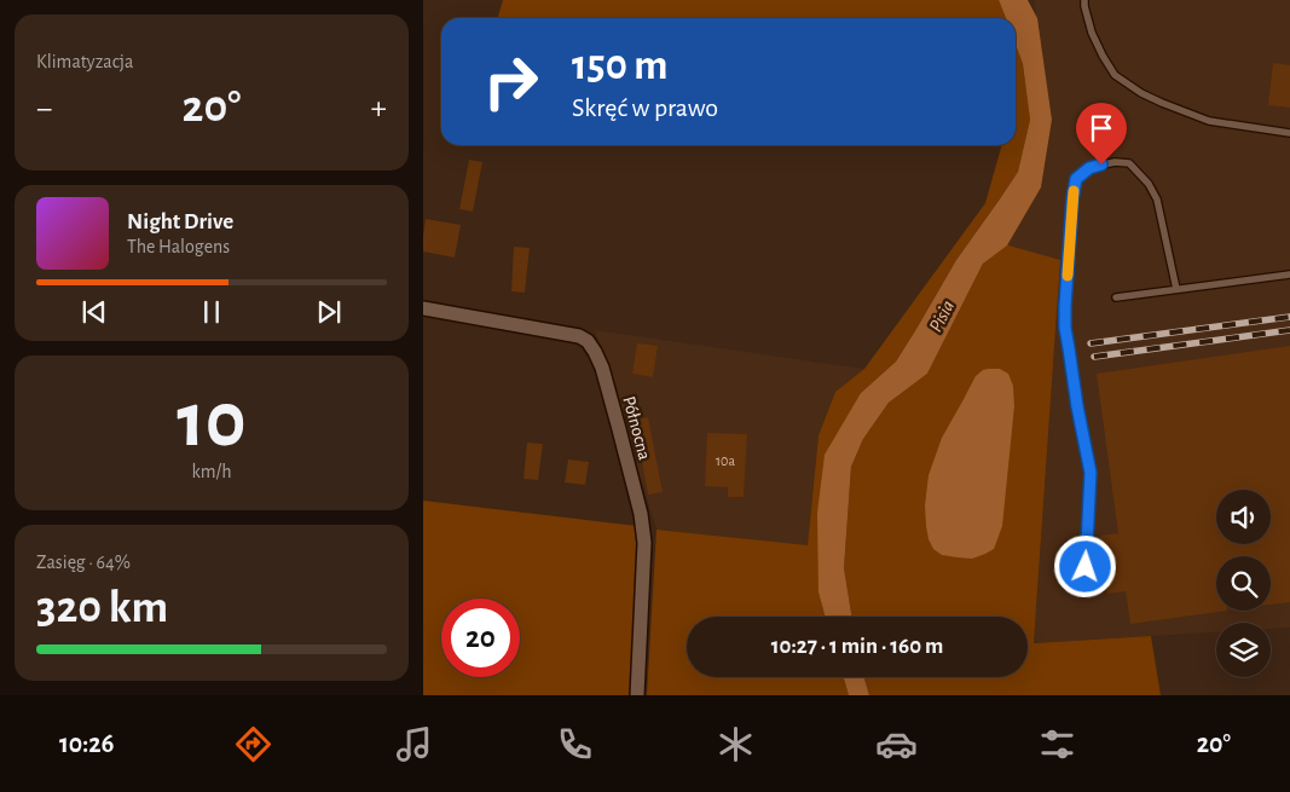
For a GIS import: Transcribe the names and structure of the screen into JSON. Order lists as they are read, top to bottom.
{
  "streets": {
    "street": ["Północna"]
  },
  "water": ["Pisia"],
  "house_numbers": ["10a"],
  "page": {
    "tile": [
      "Klimatyzacja",
      ["10", "km/h"],
      ["Zasięg · 64%", "320 km"]
    ],
    "turn": ["150 m", "Skręć w prawo"],
    "heat": ["−", "20°", "+"],
    "song": ["Night Drive", "The Halogens"],
    "limit": "20",
    "trip": "10:27 · 1 min · 160 m",
    "tabs": ["10:26", "20°"]
  }
}
